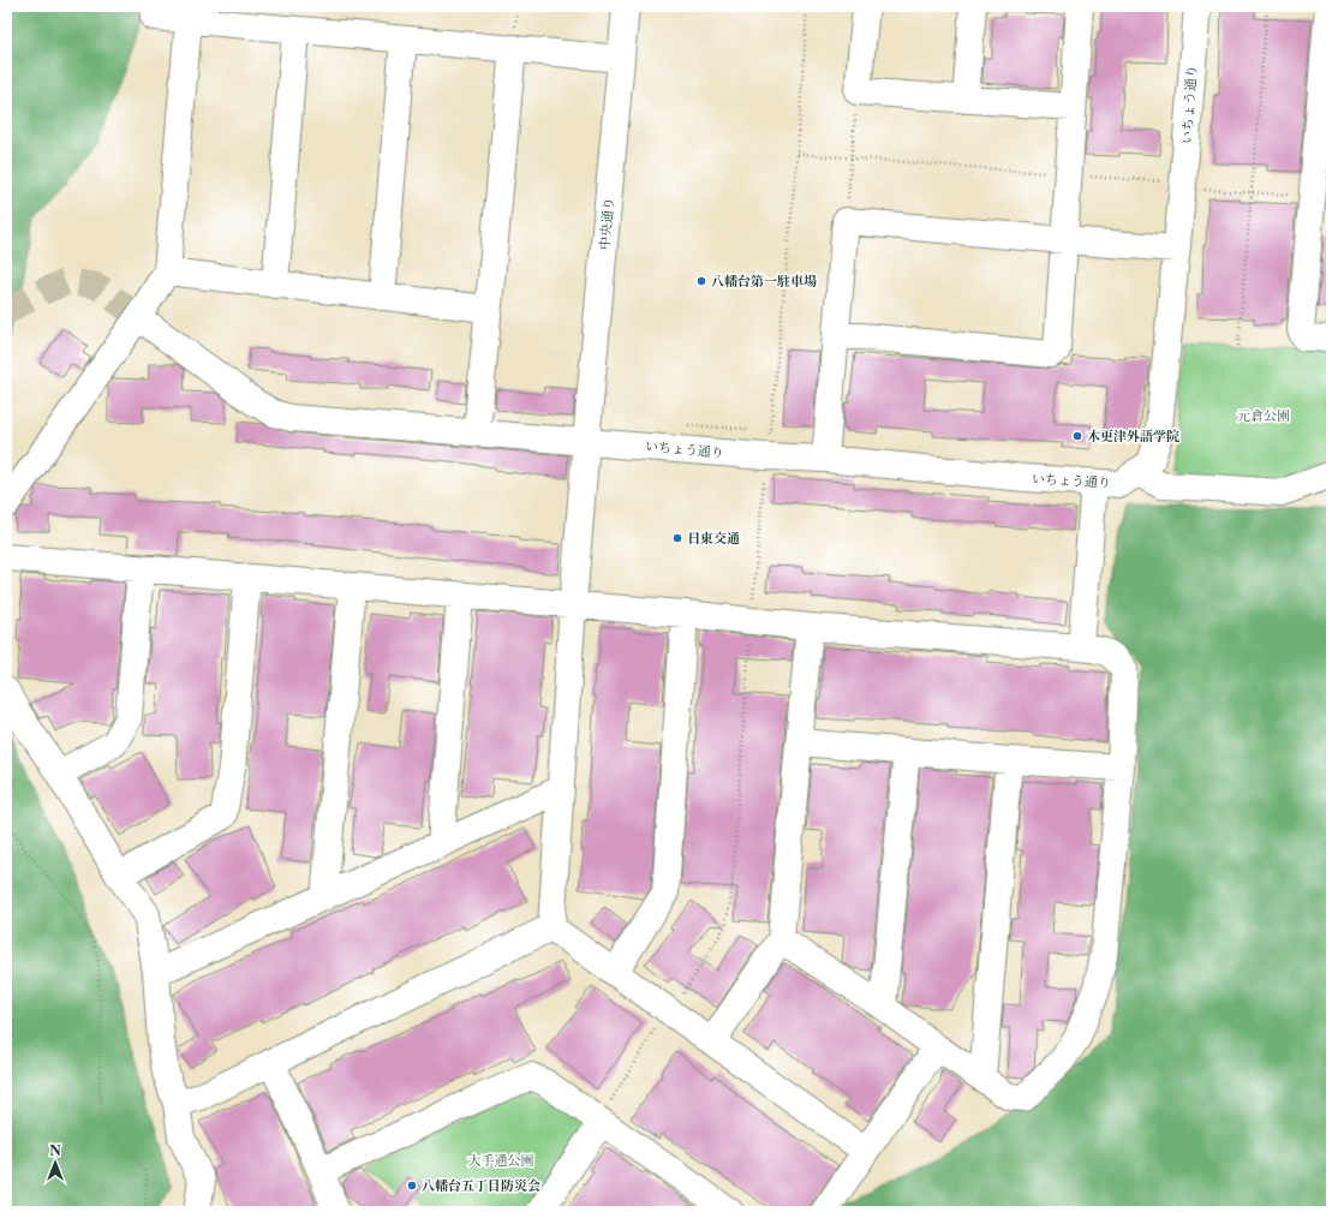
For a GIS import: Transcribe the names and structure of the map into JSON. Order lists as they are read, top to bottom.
{
  "streets": {
    "street": ["いちょう通り", "中央通り"]
  },
  "crossings": [
    ["いちょう通り", "中央通り"]
  ],
  "parks": ["元倉公園", "大手通公園"],
  "places": [
    "八幡台第一駐車場",
    "木更津外語学院",
    "日東交通",
    "八幡台五丁目防災会"
  ],
  "north": "top"
}
